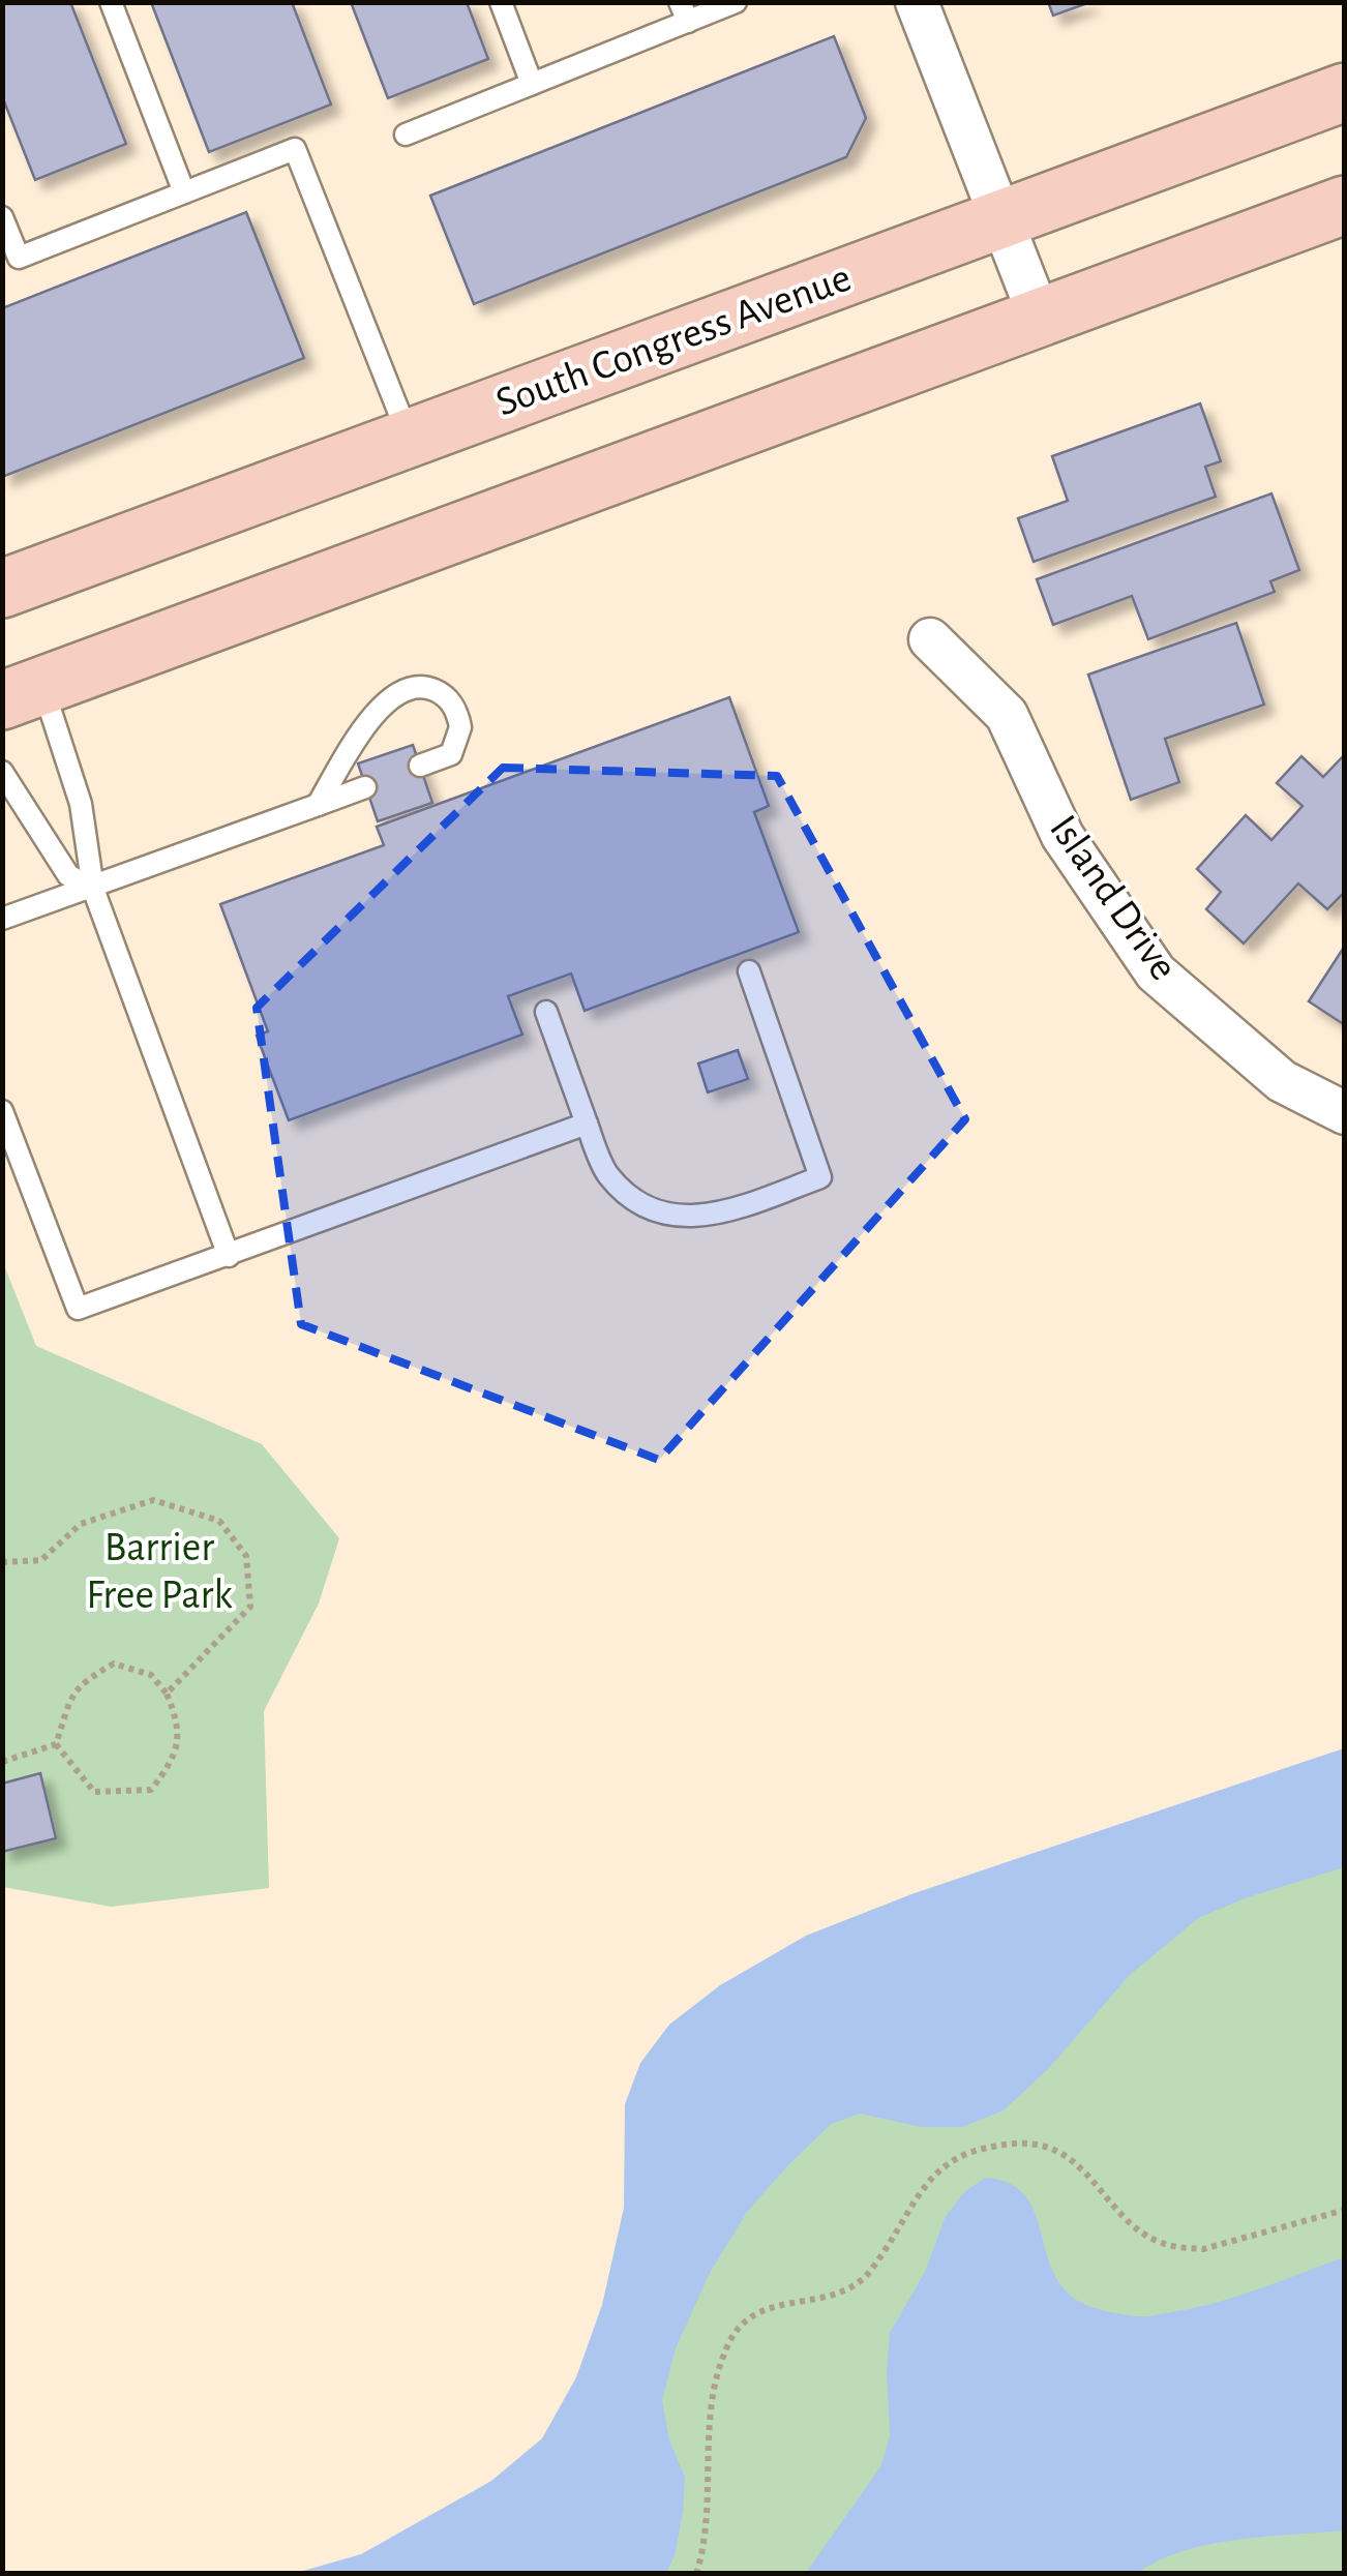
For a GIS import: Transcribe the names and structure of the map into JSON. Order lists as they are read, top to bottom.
{
  "streets": {
    "main road": ["South Congress Avenue"],
    "street": ["Island Drive"]
  },
  "parks": ["Barrier Free Park"]
}
